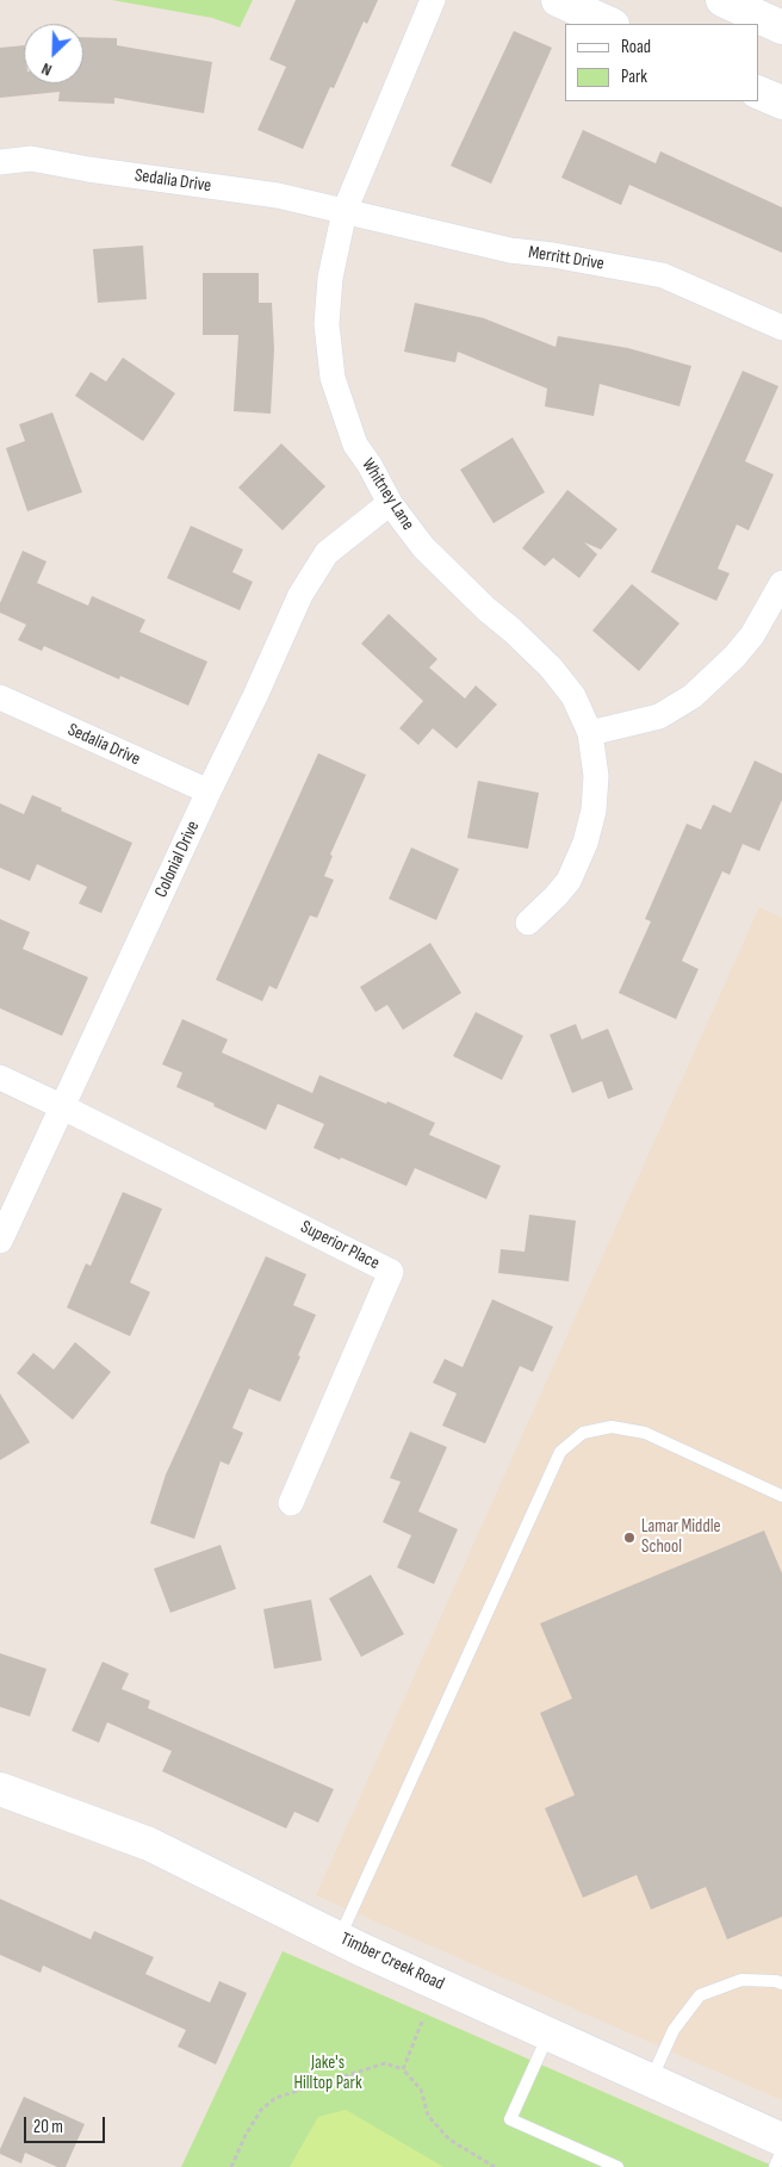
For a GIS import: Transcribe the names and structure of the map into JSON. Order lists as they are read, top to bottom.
{
  "streets": {
    "street": [
      "Sedalia Drive",
      "Merritt Drive",
      "Whitney Lane",
      "Colonial Drive",
      "Superior Place",
      "Timber Creek Road"
    ]
  },
  "crossings": [
    ["Sedalia Drive", "Merritt Drive"],
    ["Sedalia Drive", "Whitney Lane"],
    ["Sedalia Drive", "Colonial Drive"],
    ["Merritt Drive", "Whitney Lane"],
    ["Whitney Lane", "Colonial Drive"],
    ["Colonial Drive", "Superior Place"]
  ],
  "parks": ["Jake's Hilltop Park"],
  "places": ["Lamar Middle School"],
  "legend": ["Road", "Park"],
  "scale_bar": "20 m",
  "north": "bottom left"
}
